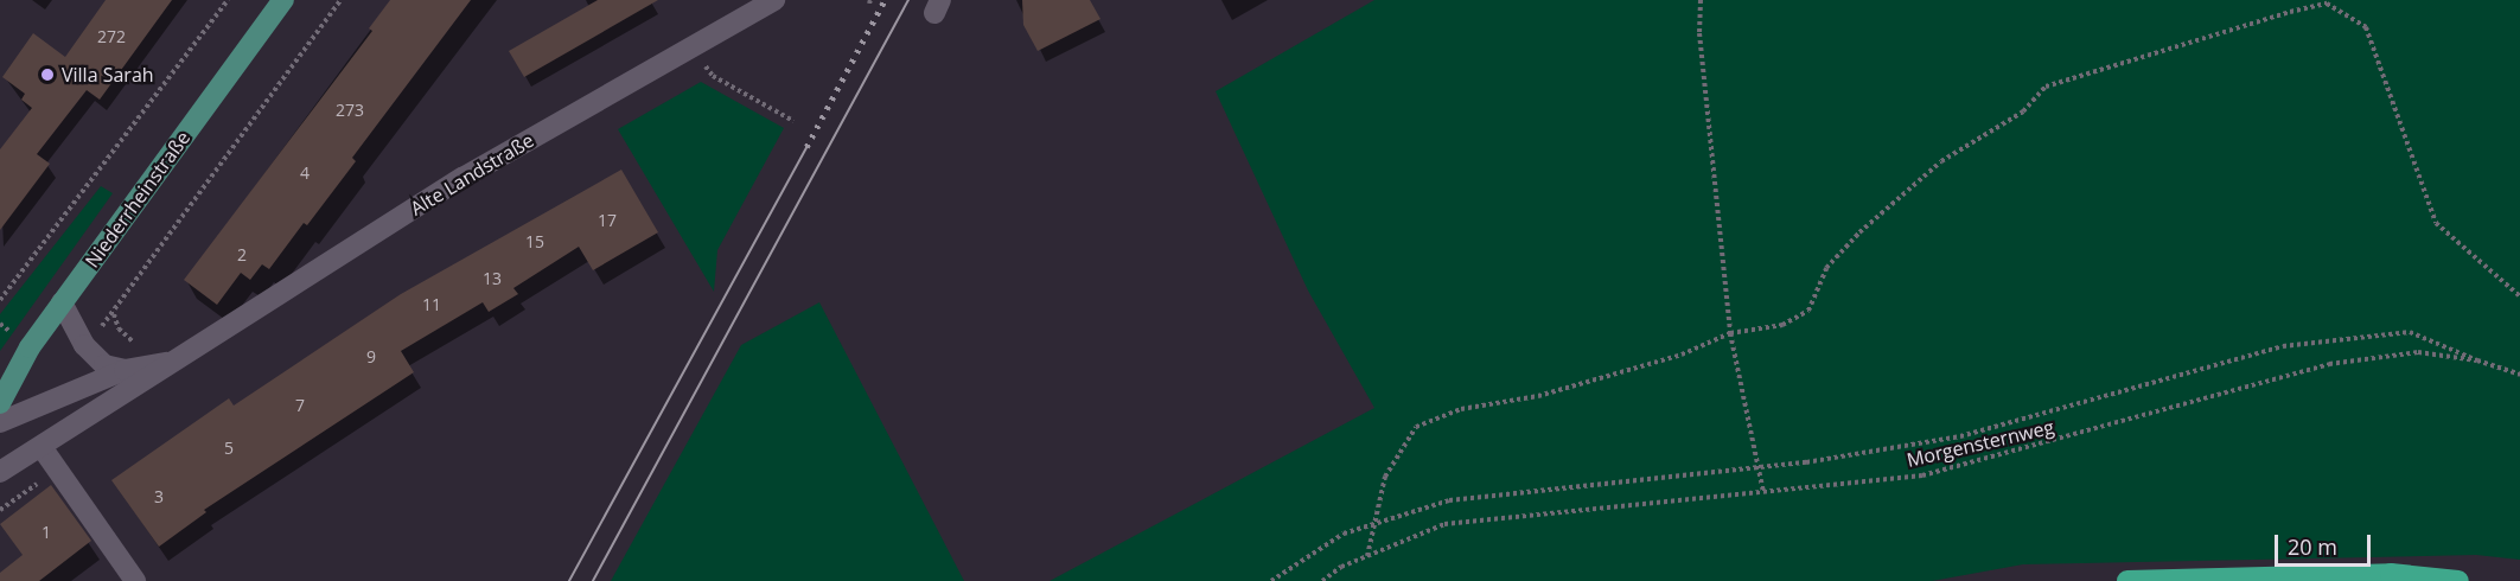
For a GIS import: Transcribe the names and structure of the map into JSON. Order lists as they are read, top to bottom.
{
  "streets": {
    "main road": ["Niederrheinstraße"],
    "street": ["Alte Landstraße"],
    "path": ["Morgensternweg"]
  },
  "places": ["Villa Sarah"],
  "house_numbers": [
    "272",
    "273",
    "4",
    "17",
    "15",
    "2",
    "13",
    "11",
    "9",
    "7",
    "5",
    "3",
    "1"
  ],
  "scale_bar": "20 m"
}
